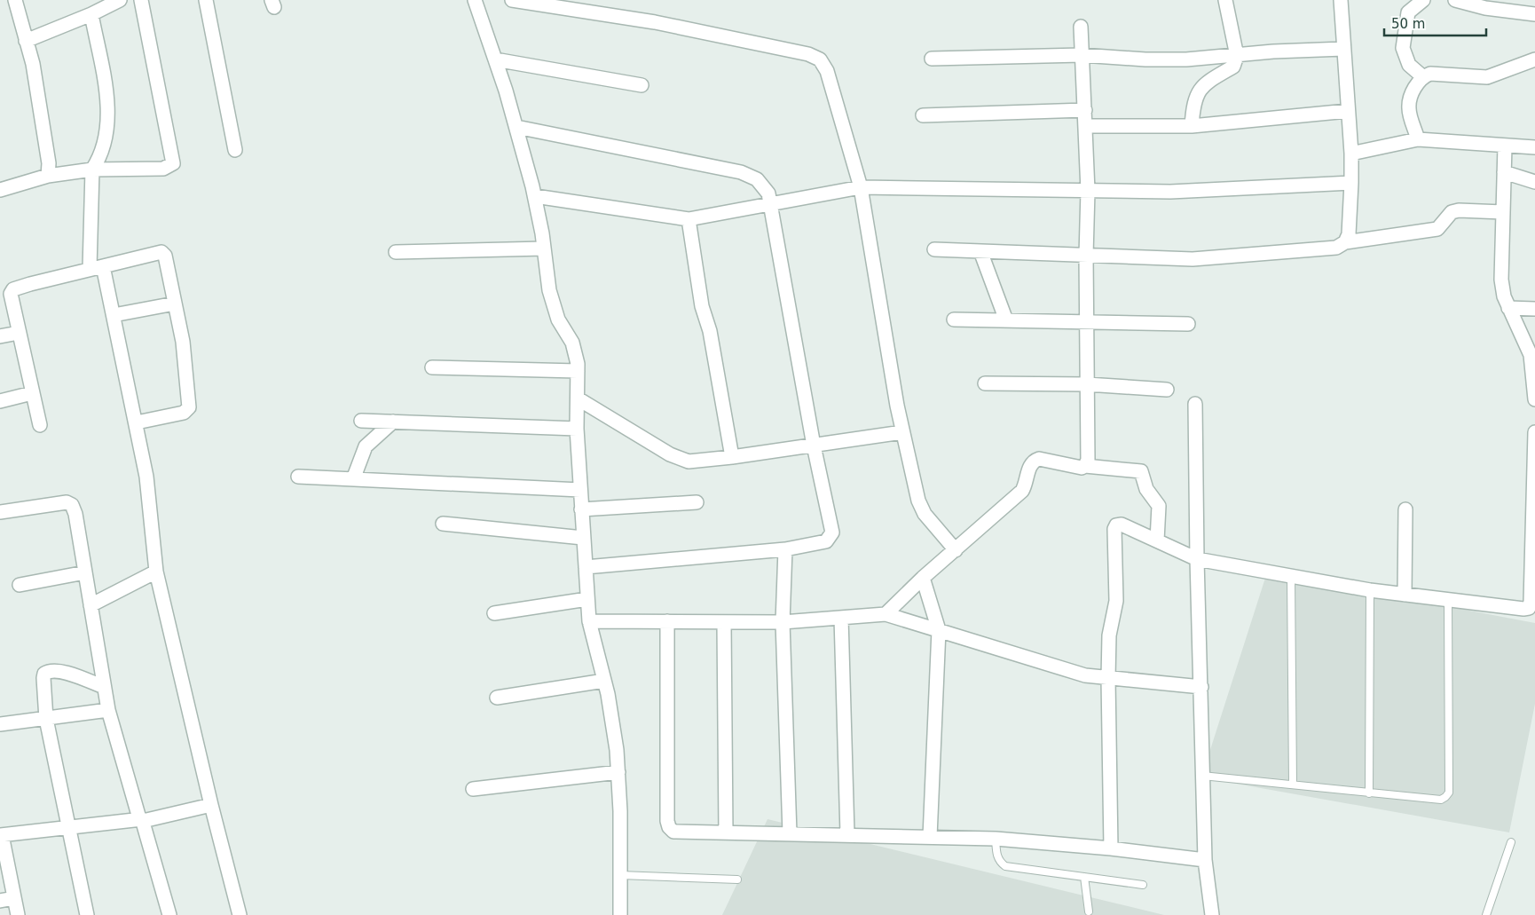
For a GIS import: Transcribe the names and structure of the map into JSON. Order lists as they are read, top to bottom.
{
  "scale_bar": "50 m"
}
